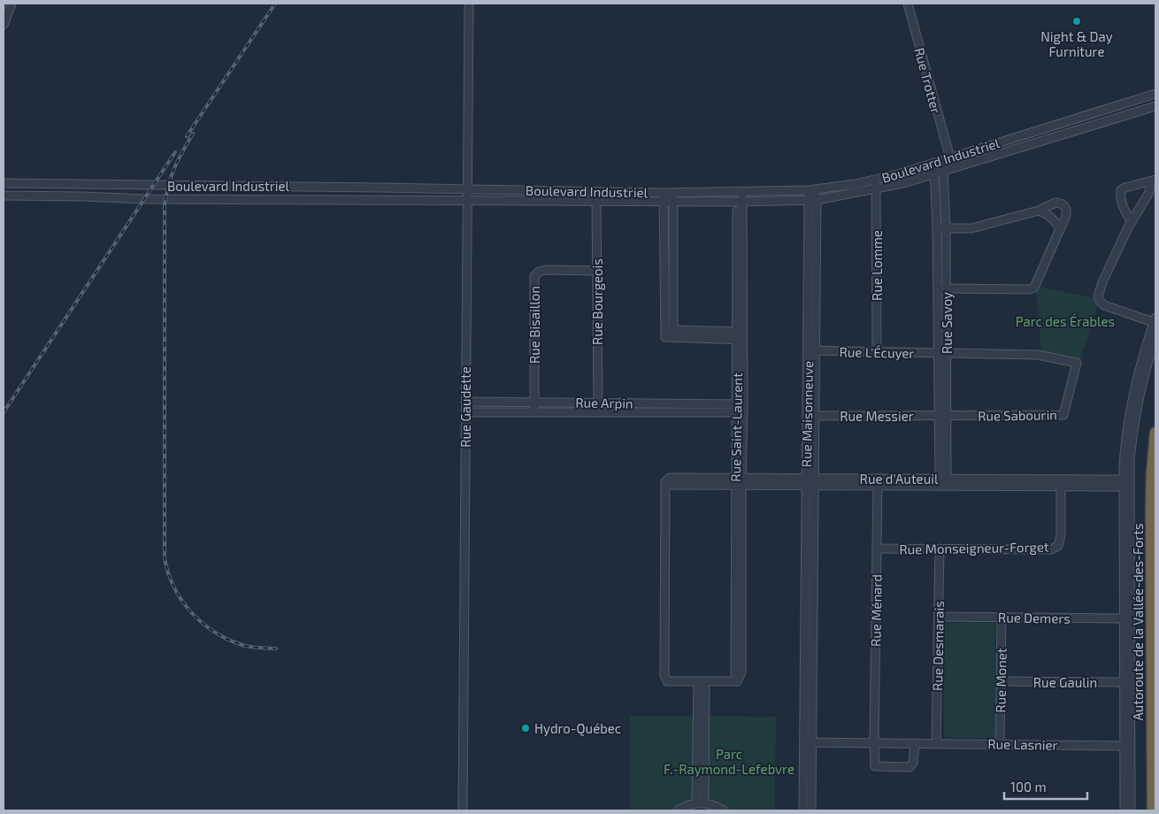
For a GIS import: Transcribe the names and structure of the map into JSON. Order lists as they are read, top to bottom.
{
  "streets": {
    "highway": ["Autoroute de la Vallée-des-Forts"],
    "street": [
      "Rue Trotter",
      "Boulevard Industriel",
      "Rue Lomme",
      "Rue Bourgeois",
      "Rue Savoy",
      "Rue Bisaillon",
      "Rue L'Écuyer",
      "Rue Arpin",
      "Rue Gaudette",
      "Rue Maisonneuve",
      "Rue Sabourin",
      "Rue Messier",
      "Rue Saint-Laurent",
      "Rue d'Auteuil",
      "Rue Monseigneur-Forget",
      "Rue Ménard",
      "Rue Demers",
      "Rue Desmarais",
      "Rue Monet",
      "Rue Gaulin",
      "Rue Lasnier"
    ]
  },
  "crossings": [
    ["Rue Trotter", "Boulevard Industriel"],
    ["Rue Trotter", "Rue Savoy"],
    ["Boulevard Industriel", "Rue Lomme"],
    ["Boulevard Industriel", "Rue Bourgeois"],
    ["Boulevard Industriel", "Rue Savoy"],
    ["Boulevard Industriel", "Rue Gaudette"],
    ["Boulevard Industriel", "Rue Maisonneuve"],
    ["Boulevard Industriel", "Rue Saint-Laurent"],
    ["Rue Lomme", "Rue L'Écuyer"],
    ["Rue Bourgeois", "Rue Bisaillon"],
    ["Rue Bourgeois", "Rue Arpin"],
    ["Rue Savoy", "Rue L'Écuyer"],
    ["Rue Savoy", "Rue Sabourin"],
    ["Rue Savoy", "Rue Messier"],
    ["Rue Savoy", "Rue d'Auteuil"],
    ["Rue Bisaillon", "Rue Arpin"],
    ["Rue L'Écuyer", "Rue Maisonneuve"],
    ["Rue L'Écuyer", "Rue Sabourin"],
    ["Rue Arpin", "Rue Gaudette"],
    ["Rue Arpin", "Rue Saint-Laurent"],
    ["Rue Maisonneuve", "Rue Messier"],
    ["Rue Maisonneuve", "Rue d'Auteuil"],
    ["Rue Maisonneuve", "Rue Lasnier"],
    ["Rue Sabourin", "Rue Messier"],
    ["Rue Saint-Laurent", "Rue d'Auteuil"],
    ["Rue d'Auteuil", "Rue Monseigneur-Forget"],
    ["Rue d'Auteuil", "Rue Ménard"],
    ["Rue Monseigneur-Forget", "Rue Ménard"],
    ["Rue Monseigneur-Forget", "Rue Desmarais"],
    ["Rue Ménard", "Rue Lasnier"],
    ["Rue Demers", "Rue Desmarais"],
    ["Rue Demers", "Rue Monet"],
    ["Rue Desmarais", "Rue Lasnier"],
    ["Rue Monet", "Rue Gaulin"],
    ["Rue Monet", "Rue Lasnier"]
  ],
  "parks": ["Parc des Érables", "Parc F.-Raymond-Lefebvre"],
  "places": ["Night & Day Furniture", "Hydro-Québec"],
  "scale_bar": "100 m"
}
